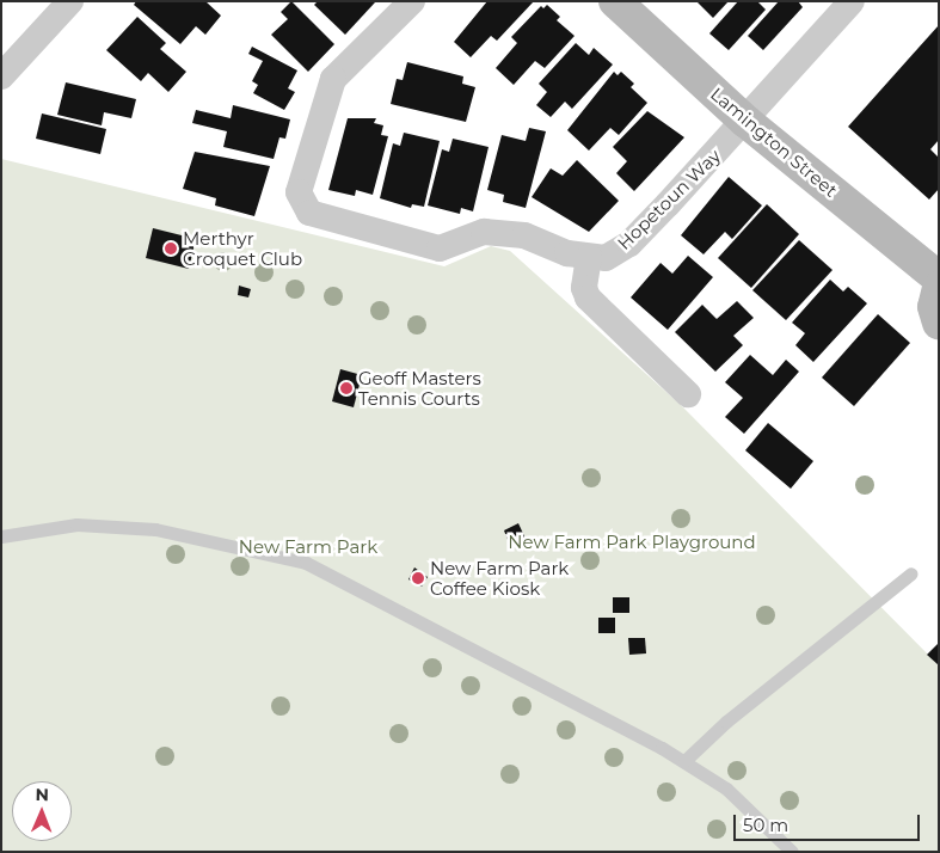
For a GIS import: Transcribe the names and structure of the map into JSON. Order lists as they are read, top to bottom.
{
  "streets": {
    "street": ["Lamington Street", "Hopetoun Way"]
  },
  "crossings": [
    ["Lamington Street", "Hopetoun Way"]
  ],
  "parks": ["New Farm Park Playground", "New Farm Park"],
  "places": ["Merthyr Croquet Club", "Geoff Masters Tennis Courts", "New Farm Park Coffee Kiosk"],
  "scale_bar": "50 m",
  "north": "top"
}
